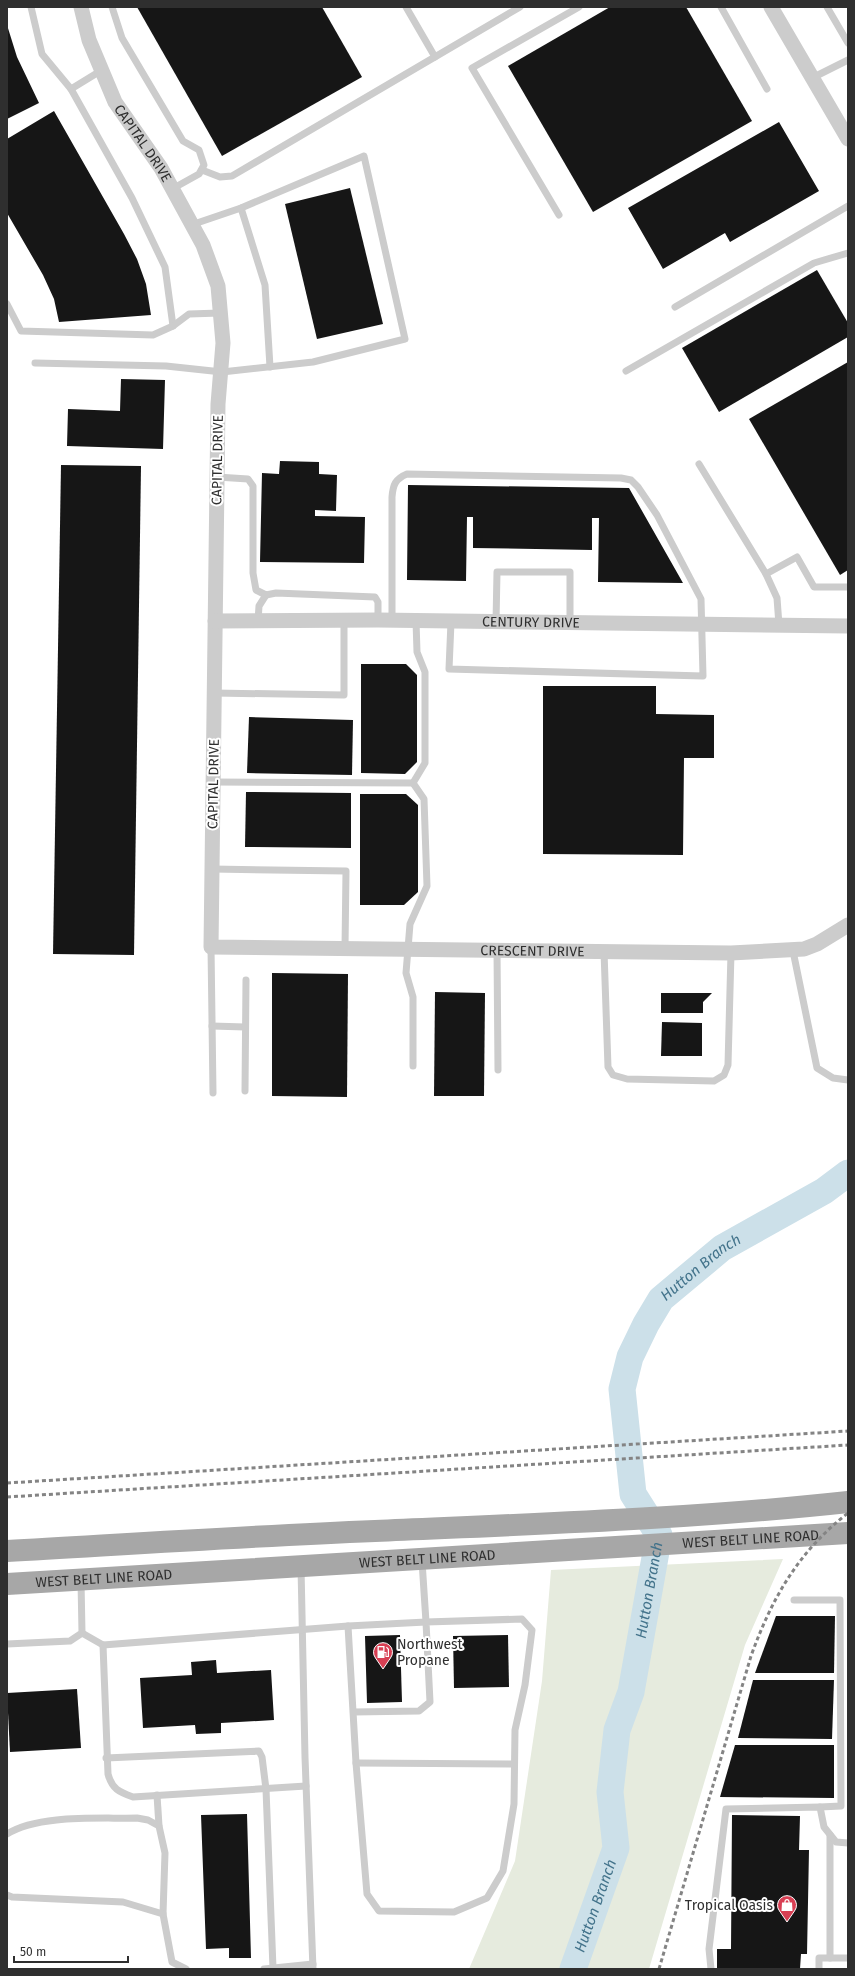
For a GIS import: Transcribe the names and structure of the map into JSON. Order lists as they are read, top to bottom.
{
  "streets": {
    "main road": ["WEST BELT LINE ROAD"],
    "street": ["CAPITAL DRIVE", "CENTURY DRIVE", "CRESCENT DRIVE"]
  },
  "crossings": [
    ["CAPITAL DRIVE", "CENTURY DRIVE"],
    ["CAPITAL DRIVE", "CRESCENT DRIVE"]
  ],
  "water": ["Hutton Branch"],
  "places": {
    "fuel station": ["Northwest Propane"],
    "shop": ["Tropical Oasis"]
  },
  "scale_bar": "50 m"
}
